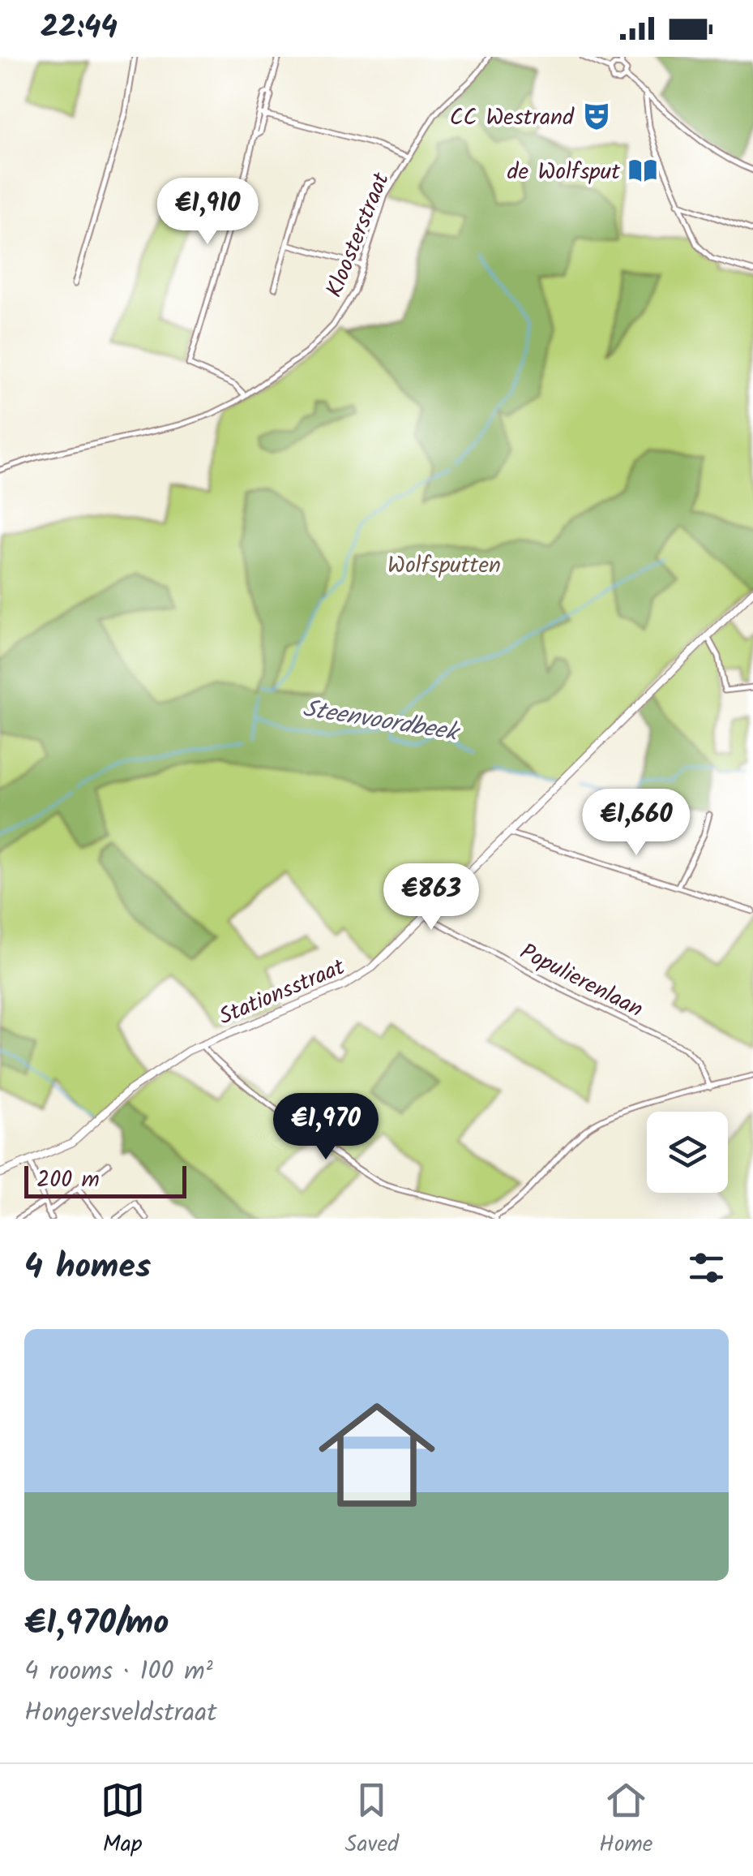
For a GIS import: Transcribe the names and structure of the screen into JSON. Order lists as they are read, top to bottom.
{
  "streets": {
    "street": ["Kloosterstraat", "Populierenlaan", "Stationsstraat"]
  },
  "crossings": [
    ["Populierenlaan", "Stationsstraat"]
  ],
  "water": ["Steenvoordbeek"],
  "parks": ["Wolfsputten"],
  "places": {
    "theatre": ["CC Westrand"],
    "library": ["de Wolfsput"]
  },
  "scale_bar": "200 m",
  "page": {
    "status": "22:44",
    "price": [
      "€1,910",
      "€1,660",
      "€863",
      "€1,970"
    ],
    "scale": "200 m",
    "heading": "4 homes",
    "list": [
      {
        "name": "€1,970/mo",
        "note": "4 rooms · 100 m² · Hongersveldstraat"
      }
    ],
    "tabs": ["Map", "Saved", "Home"]
  }
}
